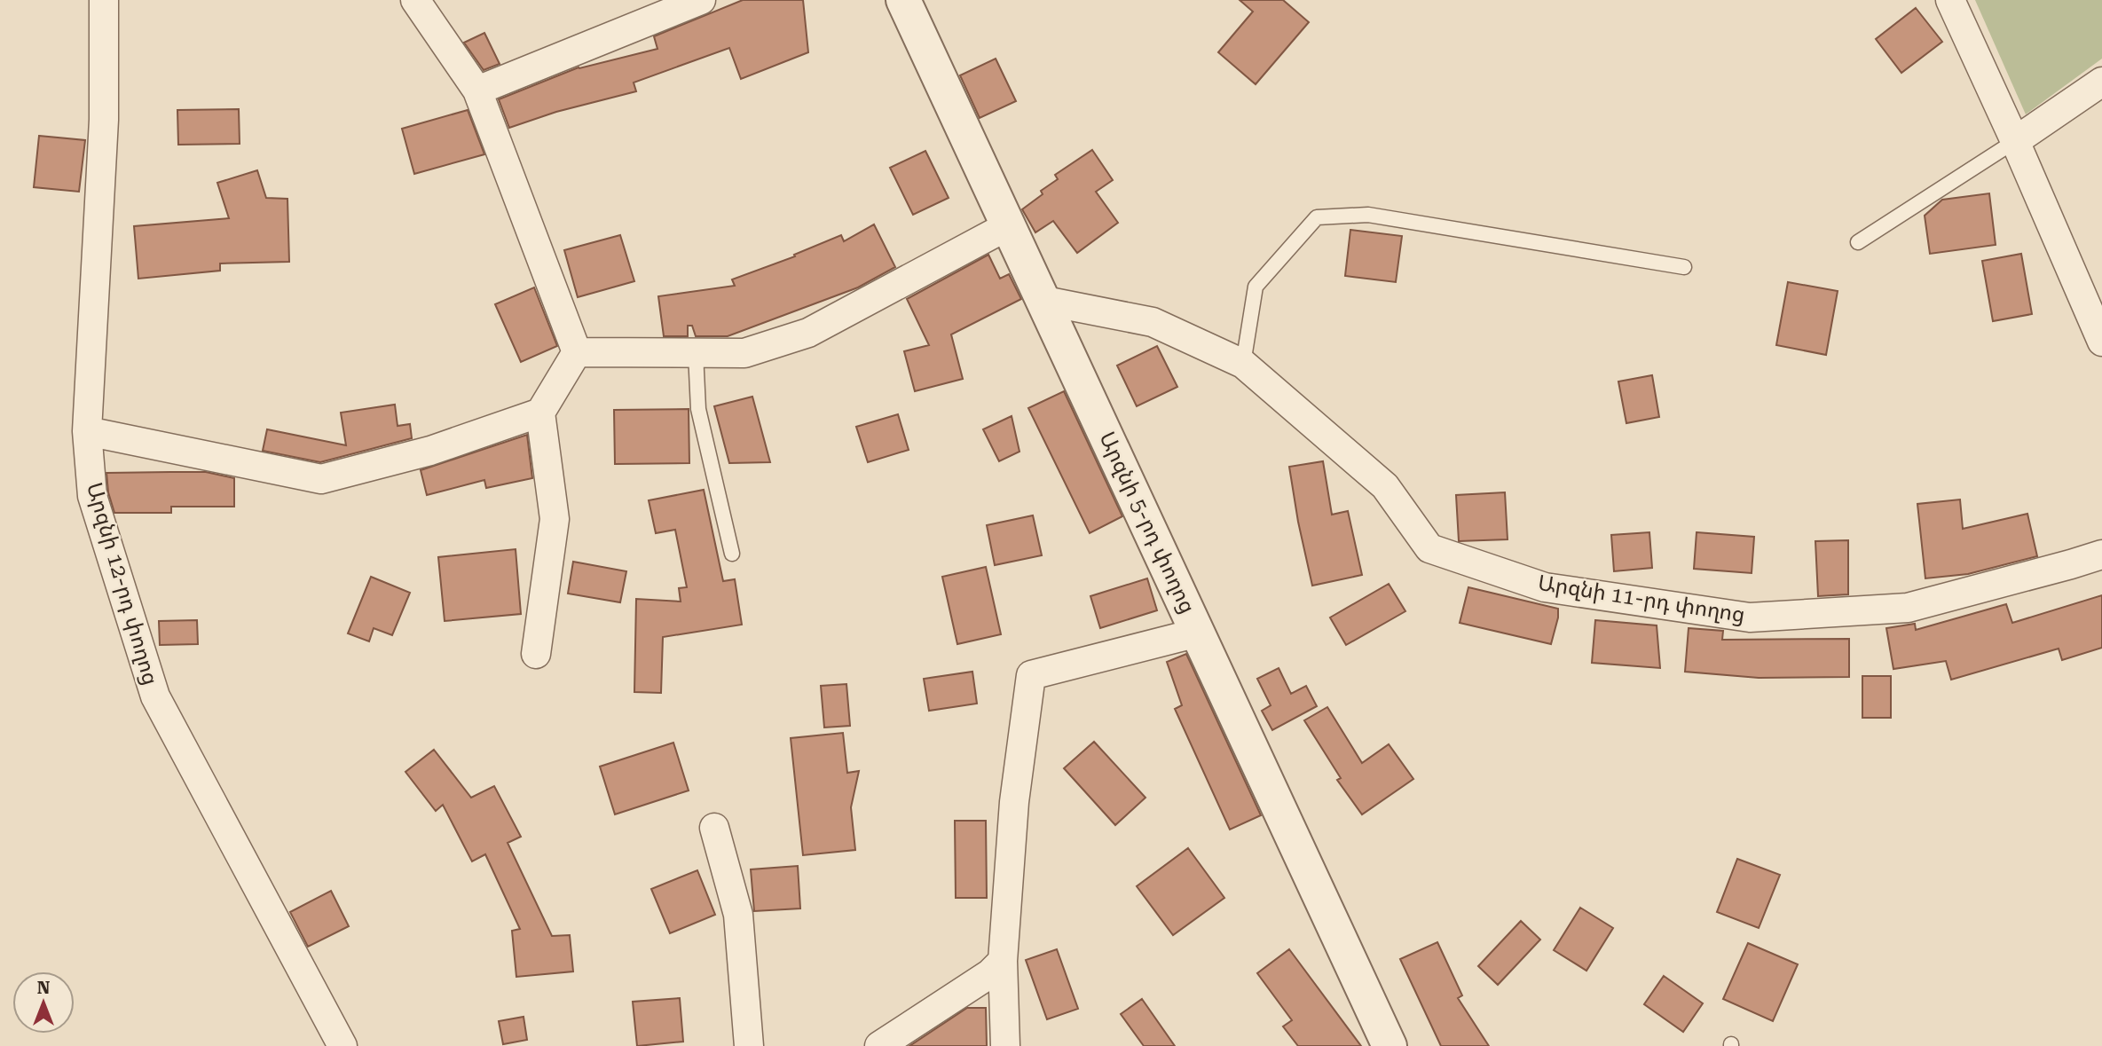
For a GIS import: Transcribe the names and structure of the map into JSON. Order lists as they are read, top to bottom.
{
  "streets": {
    "street": ["Արզնի 5-րդ փողոց", "Արզնի 12-րդ փողոց", "Արզնի 11-րդ փողոց"]
  },
  "crossings": [
    ["Արզնի 5-րդ փողոց", "Արզնի 11-րդ փողոց"]
  ],
  "north": "top"
}
